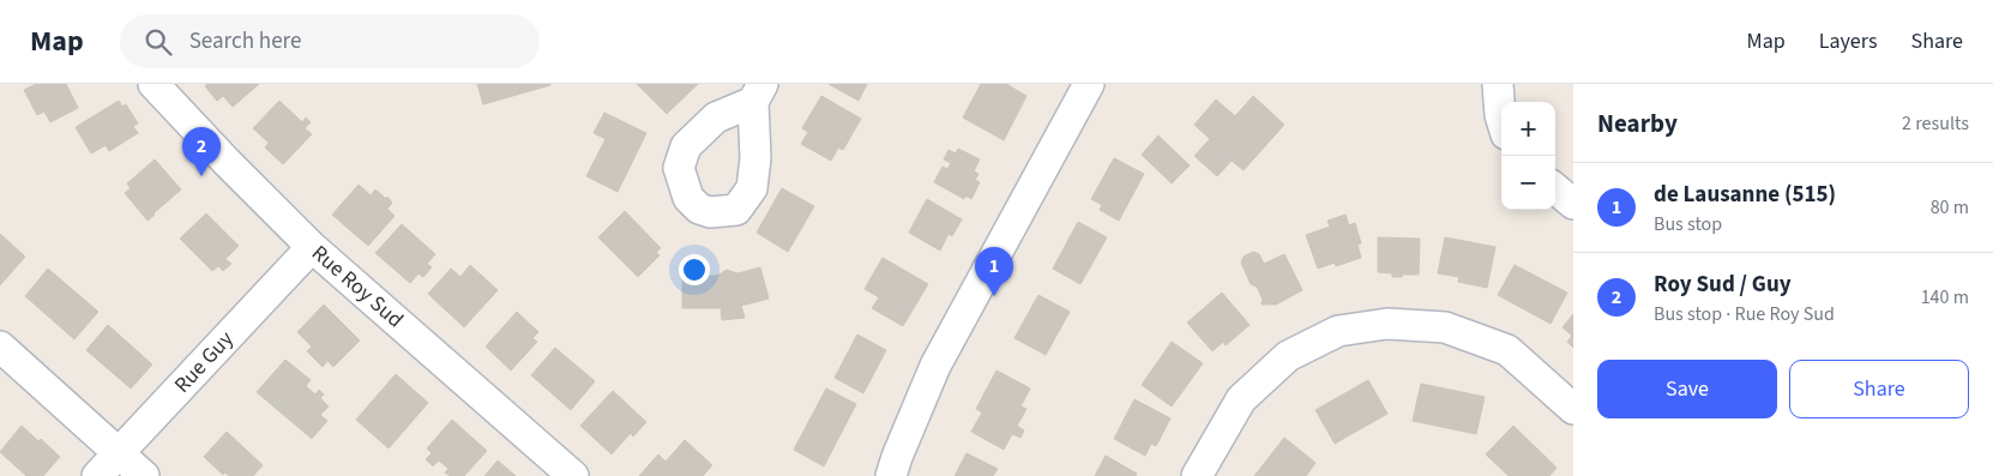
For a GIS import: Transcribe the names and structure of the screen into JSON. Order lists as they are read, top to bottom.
{
  "streets": {
    "street": ["Rue Roy Sud", "Rue Guy"]
  },
  "crossings": [
    ["Rue Roy Sud", "Rue Guy"]
  ],
  "page": {
    "header": "Map",
    "search": "Search here",
    "nav": ["Map", "Layers", "Share"],
    "heading": ["Nearby", "2 results"],
    "map_buttons": ["+", "−"],
    "pins": ["2", "1"],
    "list": [
      {
        "mark": "1",
        "name": "de Lausanne (515)",
        "note": "Bus stop",
        "value": "80 m"
      },
      {
        "mark": "2",
        "name": "Roy Sud / Guy",
        "note": "Bus stop · Rue Roy Sud",
        "value": "140 m"
      }
    ],
    "buttons": ["Save", "Share"]
  }
}
